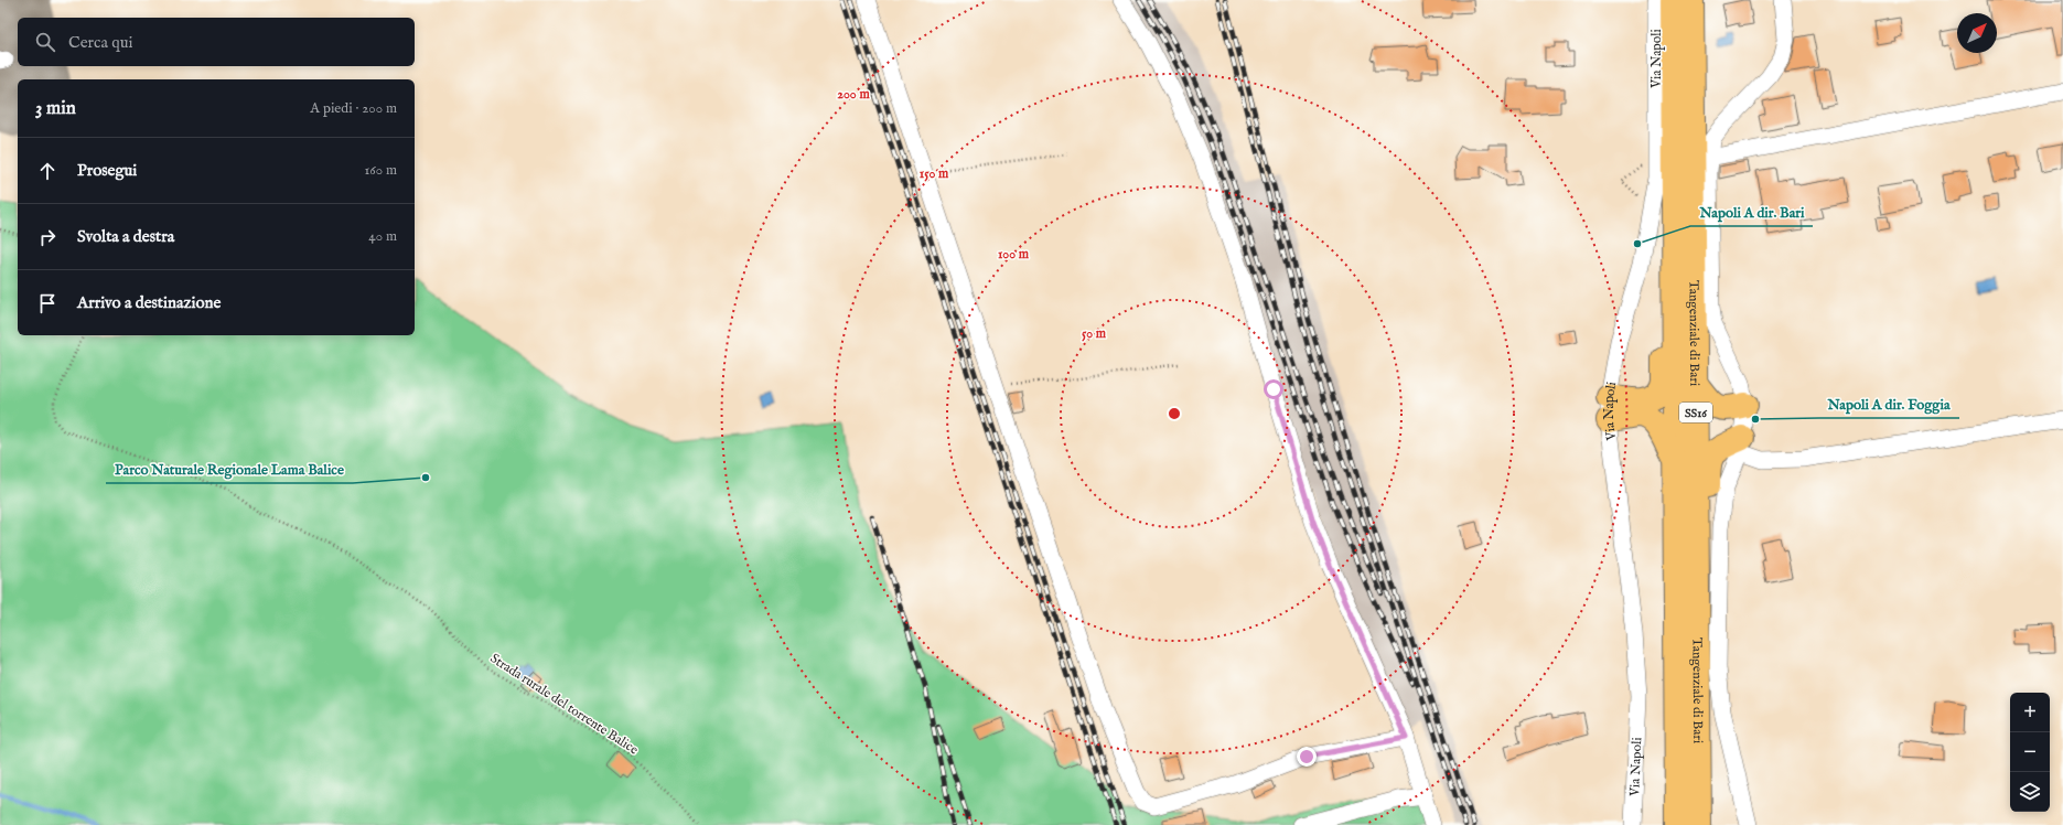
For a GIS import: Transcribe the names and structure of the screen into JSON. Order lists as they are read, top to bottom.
{
  "streets": {
    "highway": ["Tangenziale di Bari", "SS16"],
    "street": ["Via Napoli"],
    "path": ["Strada rurale del torrente Balice"]
  },
  "places": ["Napoli A dir. Bari", "Napoli A dir. Foggia", "Parco Naturale Regionale Lama Balice"],
  "north": "top right",
  "page": {
    "search": "Cerca qui",
    "heading": ["3 min", "A piedi · 200 m"],
    "list": [
      ["Prosegui", "160 m"],
      ["Svolta a destra", "40 m"],
      "Arrivo a destinazione"
    ],
    "map_buttons": ["+", "−"]
  },
  "rings": [
    "200 m",
    "150 m",
    "100 m",
    "50 m"
  ]
}
